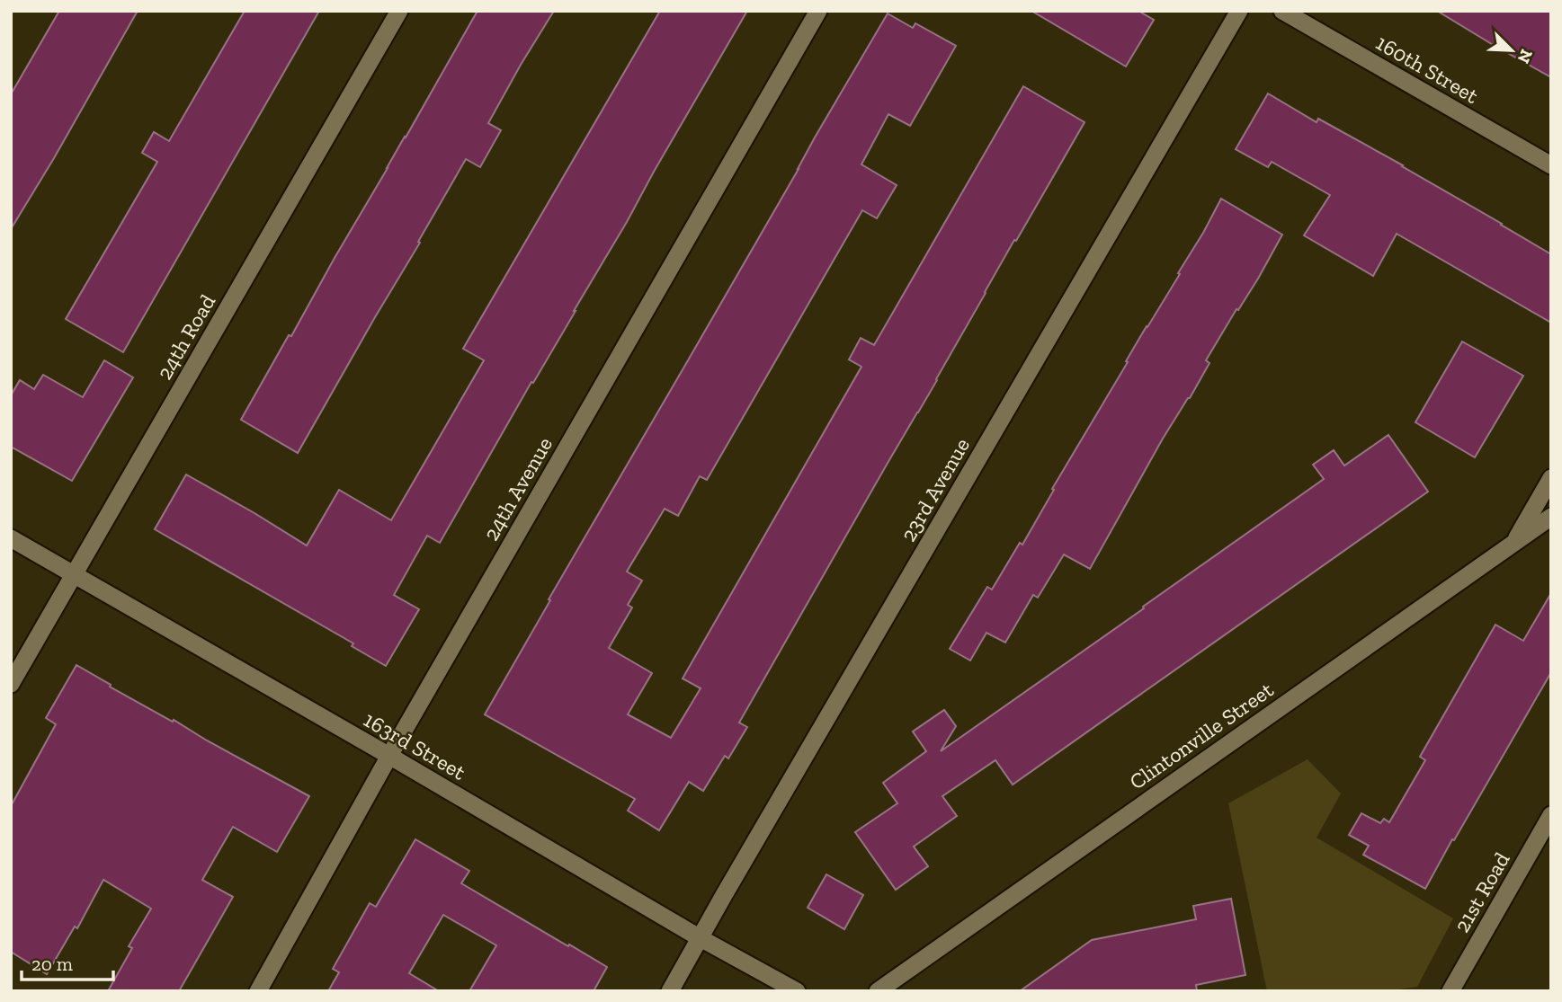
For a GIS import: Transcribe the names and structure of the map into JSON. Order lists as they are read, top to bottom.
{
  "streets": {
    "street": [
      "160th Street",
      "24th Road",
      "24th Avenue",
      "23rd Avenue",
      "Clintonville Street",
      "163rd Street",
      "21st Road"
    ]
  },
  "crossings": [
    ["24th Road", "163rd Street"],
    ["24th Avenue", "163rd Street"],
    ["23rd Avenue", "163rd Street"]
  ],
  "scale_bar": "20 m",
  "north": "bottom right"
}
